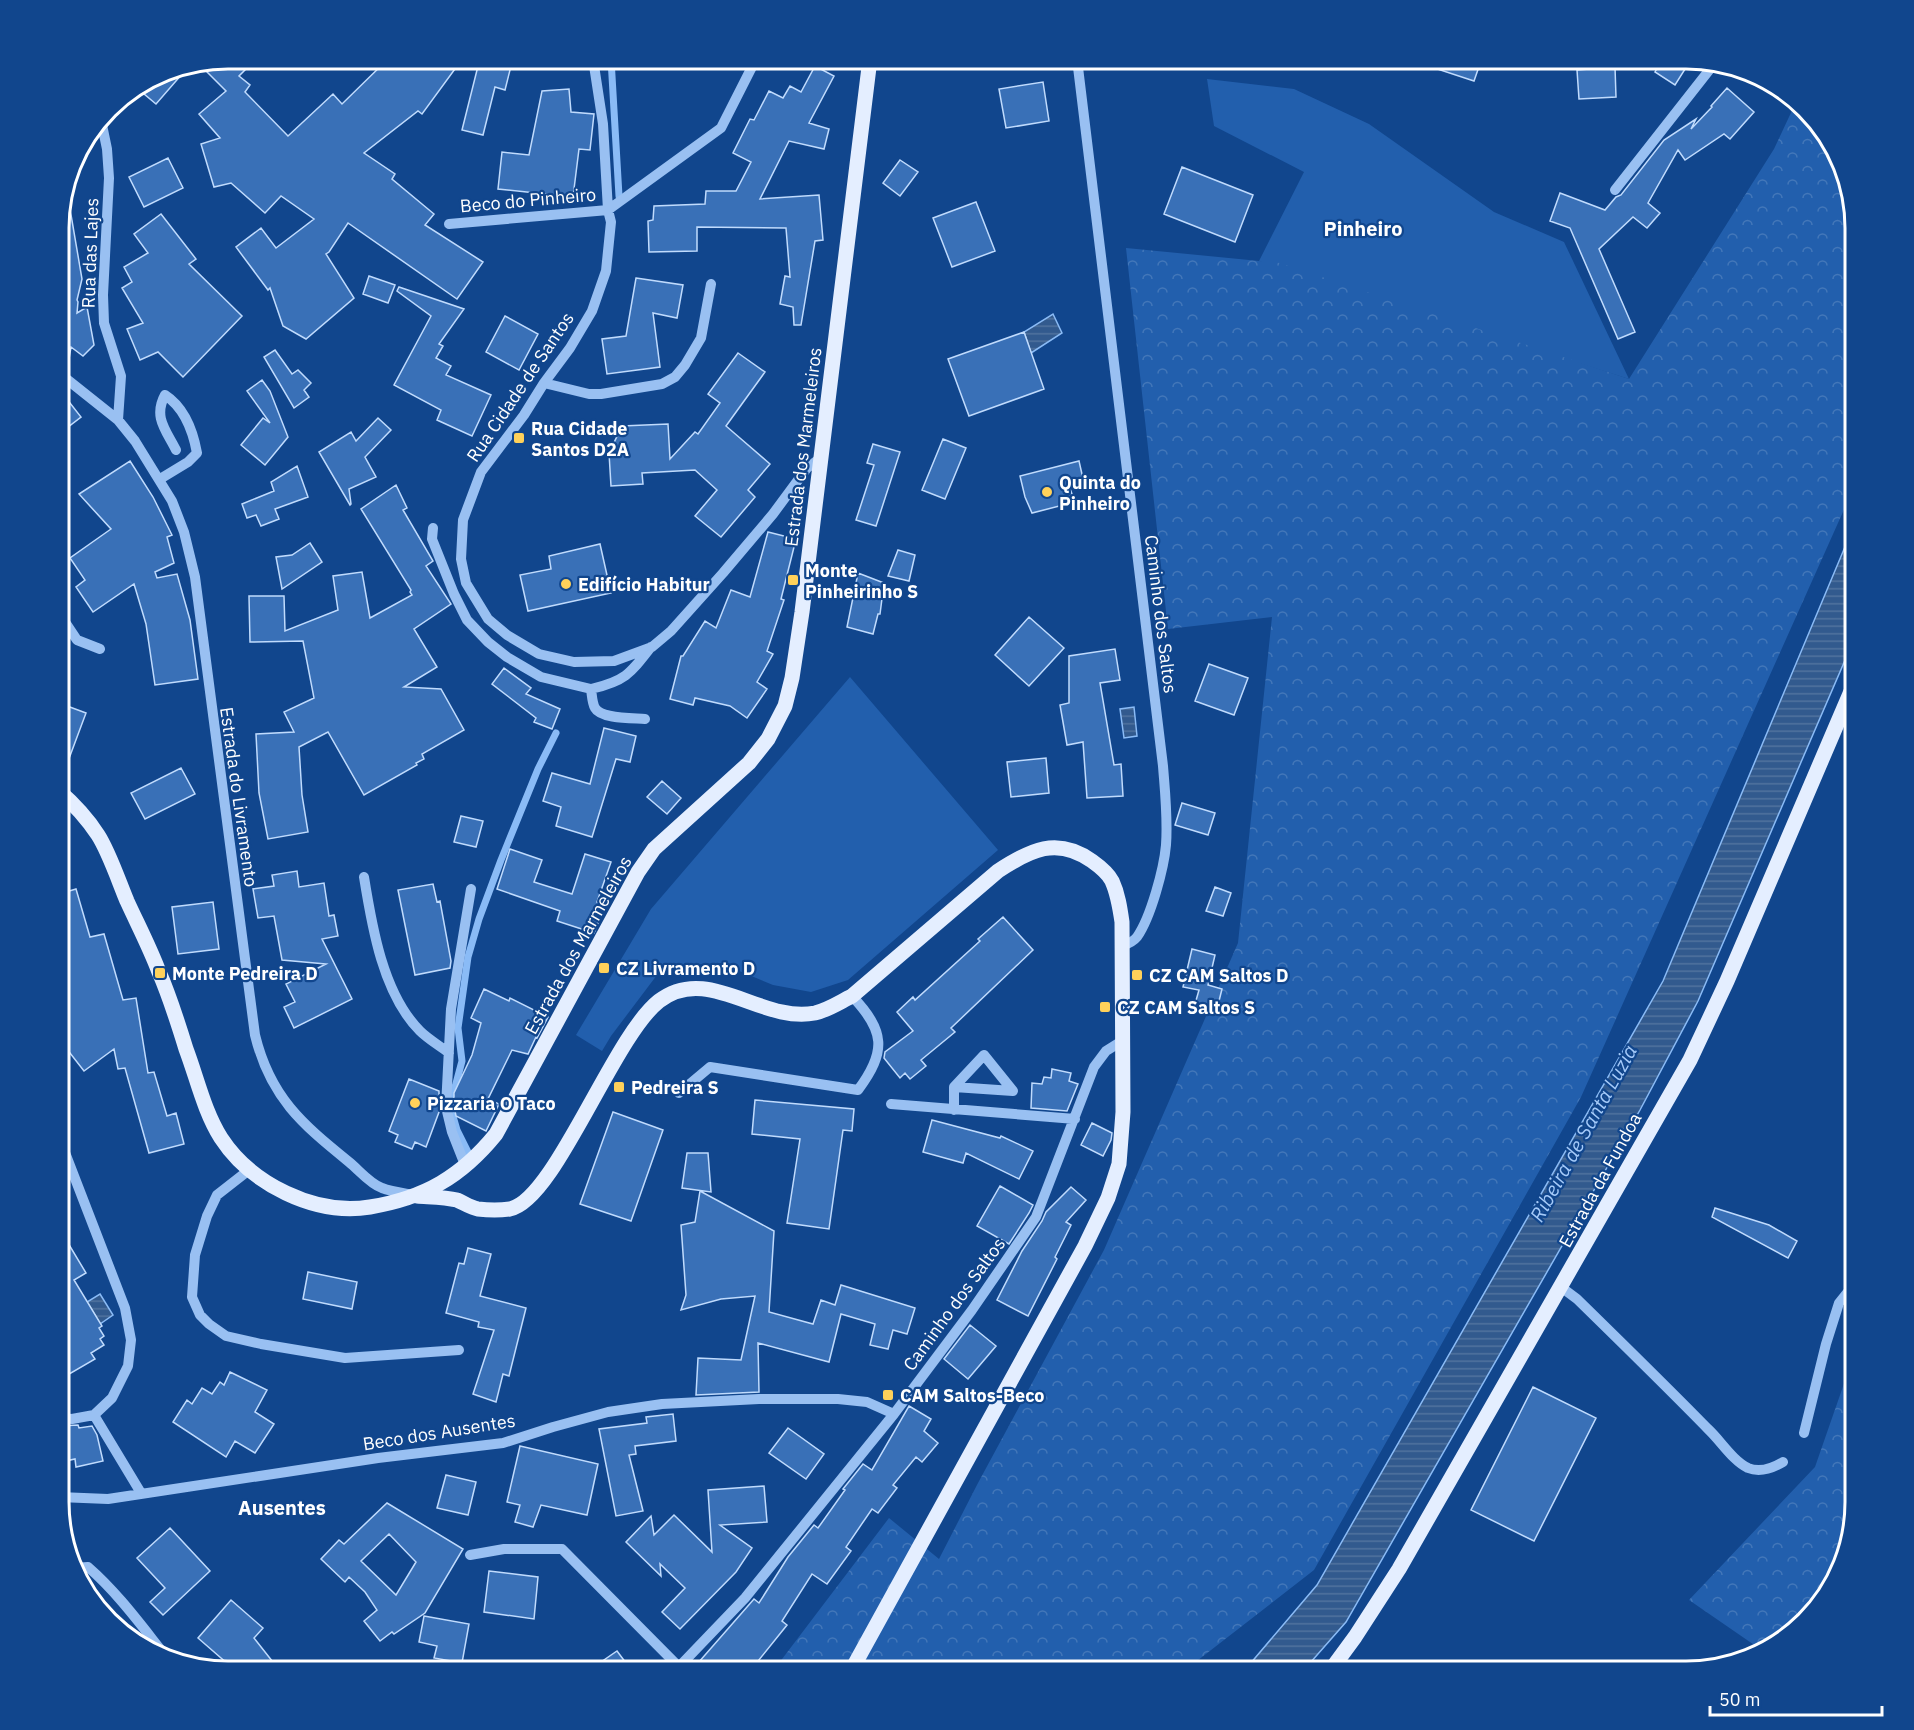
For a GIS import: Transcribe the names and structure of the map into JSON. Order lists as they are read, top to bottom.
{
  "streets": {
    "main road": ["Estrada dos Marmeleiros", "Estrada da Fundoa"],
    "street": [
      "Beco do Pinheiro",
      "Rua das Lajes",
      "Rua Cidade de Santos",
      "Caminho dos Saltos",
      "Estrada do Livramento",
      "Beco dos Ausentes"
    ]
  },
  "crossings": [
    ["Beco do Pinheiro", "Rua Cidade de Santos"],
    ["Rua das Lajes", "Estrada do Livramento"],
    ["Rua Cidade de Santos", "Estrada dos Marmeleiros"],
    ["Estrada dos Marmeleiros", "Estrada do Livramento"],
    ["Caminho dos Saltos", "Beco dos Ausentes"]
  ],
  "districts": ["Pinheiro", "Ausentes"],
  "water": ["Ribeira de Santa Luzia"],
  "places": {
    "transit": [
      "Rua Cidade Santos D2A",
      "Monte Pinheirinho S",
      "CZ Livramento D",
      "Monte Pedreira D",
      "CZ CAM Saltos D",
      "CZ CAM Saltos S",
      "Pedreira S",
      "CAM Saltos-Beco"
    ],
    "other": ["Quinta do Pinheiro", "Edifício Habitur", "Pizzaria O Taco"]
  },
  "scale_bar": "50 m"
}
